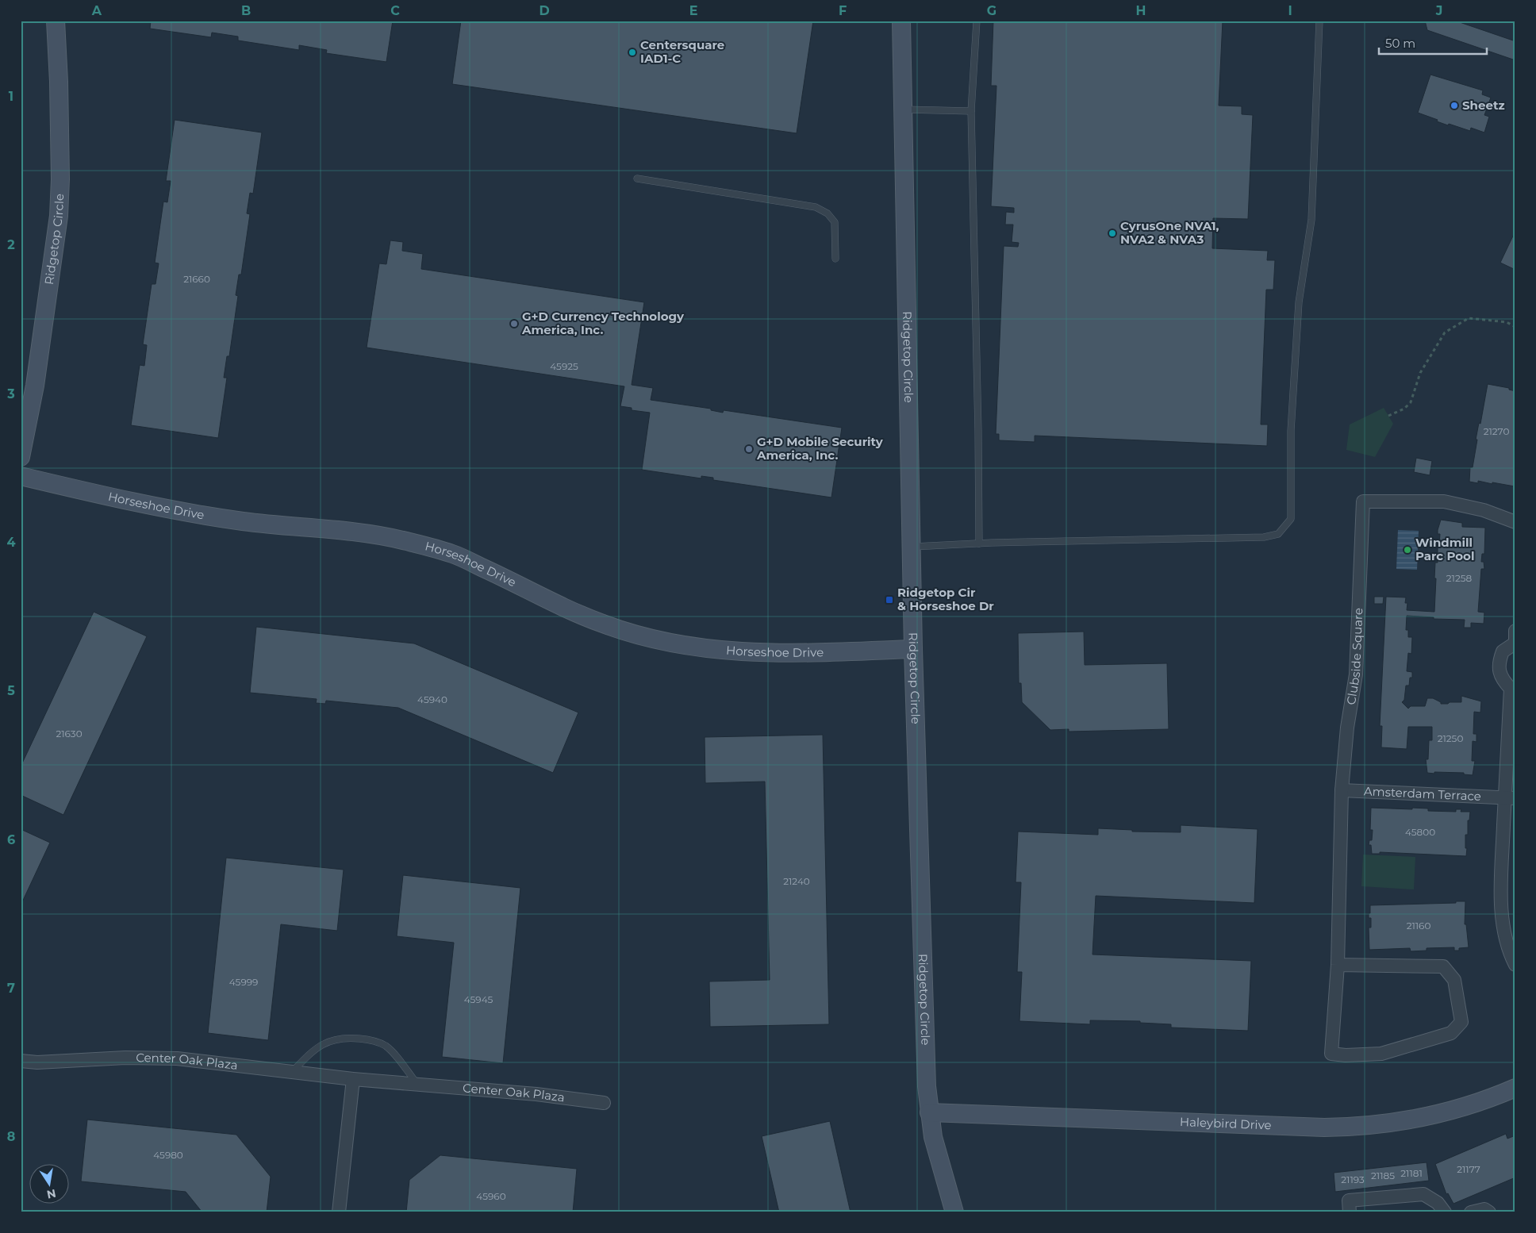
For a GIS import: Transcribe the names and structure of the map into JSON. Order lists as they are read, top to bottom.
{
  "streets": {
    "street": [
      "Ridgetop Circle",
      "Horseshoe Drive",
      "Clubside Square",
      "Amsterdam Terrace",
      "Center Oak Plaza",
      "Haleybird Drive"
    ]
  },
  "crossings": [
    ["Ridgetop Circle", "Horseshoe Drive"],
    ["Ridgetop Circle", "Haleybird Drive"],
    ["Clubside Square", "Amsterdam Terrace"]
  ],
  "places": {
    "other": [
      "Centersquare IAD1-C",
      "Sheetz",
      "CyrusOne NVA1, NVA2 & NVA3",
      "G+D Currency Technology America, Inc.",
      "G+D Mobile Security America, Inc.",
      "Windmill Parc Pool"
    ],
    "transit": ["Ridgetop Cir & Horseshoe Dr"]
  },
  "house_numbers": [
    "21660",
    "45925",
    "21270",
    "21258",
    "45940",
    "21630",
    "21250",
    "45800",
    "21240",
    "21160",
    "45999",
    "45945",
    "45980",
    "21177",
    "21181",
    "21185",
    "21193",
    "45960"
  ],
  "scale_bar": "50 m",
  "north": "bottom",
  "grid": {
    "columns": [
      "A",
      "B",
      "C",
      "D",
      "E",
      "F",
      "G",
      "H",
      "I",
      "J"
    ],
    "rows": [
      "1",
      "2",
      "3",
      "4",
      "5",
      "6",
      "7",
      "8"
    ]
  }
}
